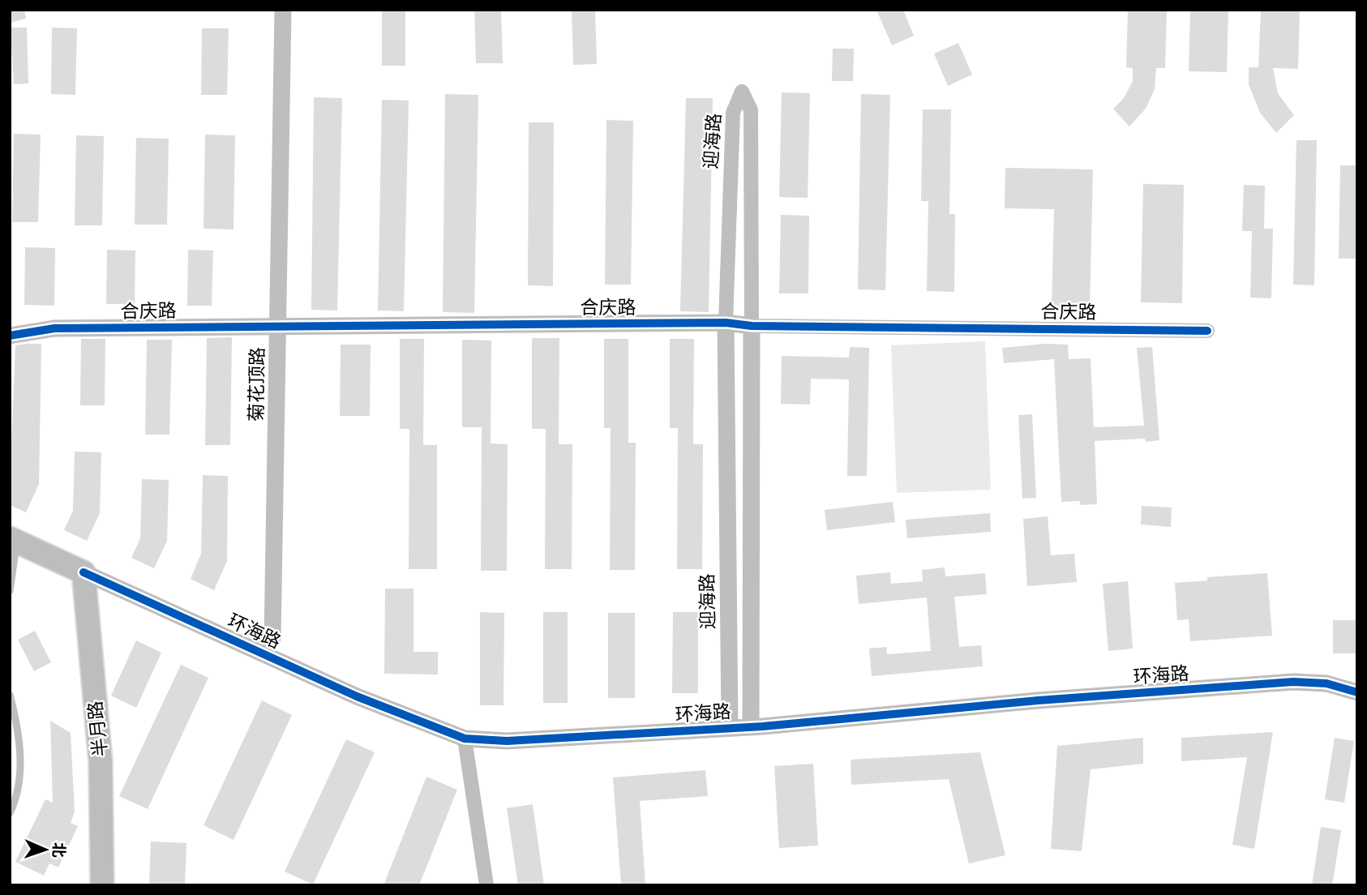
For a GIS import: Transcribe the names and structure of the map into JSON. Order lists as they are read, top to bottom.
{
  "streets": {
    "main road": ["环海路", "半月路"],
    "street": ["迎海路", "合庆路", "菊花顶路"]
  },
  "crossings": [
    ["迎海路", "合庆路"],
    ["迎海路", "环海路"],
    ["合庆路", "菊花顶路"],
    ["菊花顶路", "环海路"],
    ["环海路", "半月路"]
  ],
  "north": "right"
}
